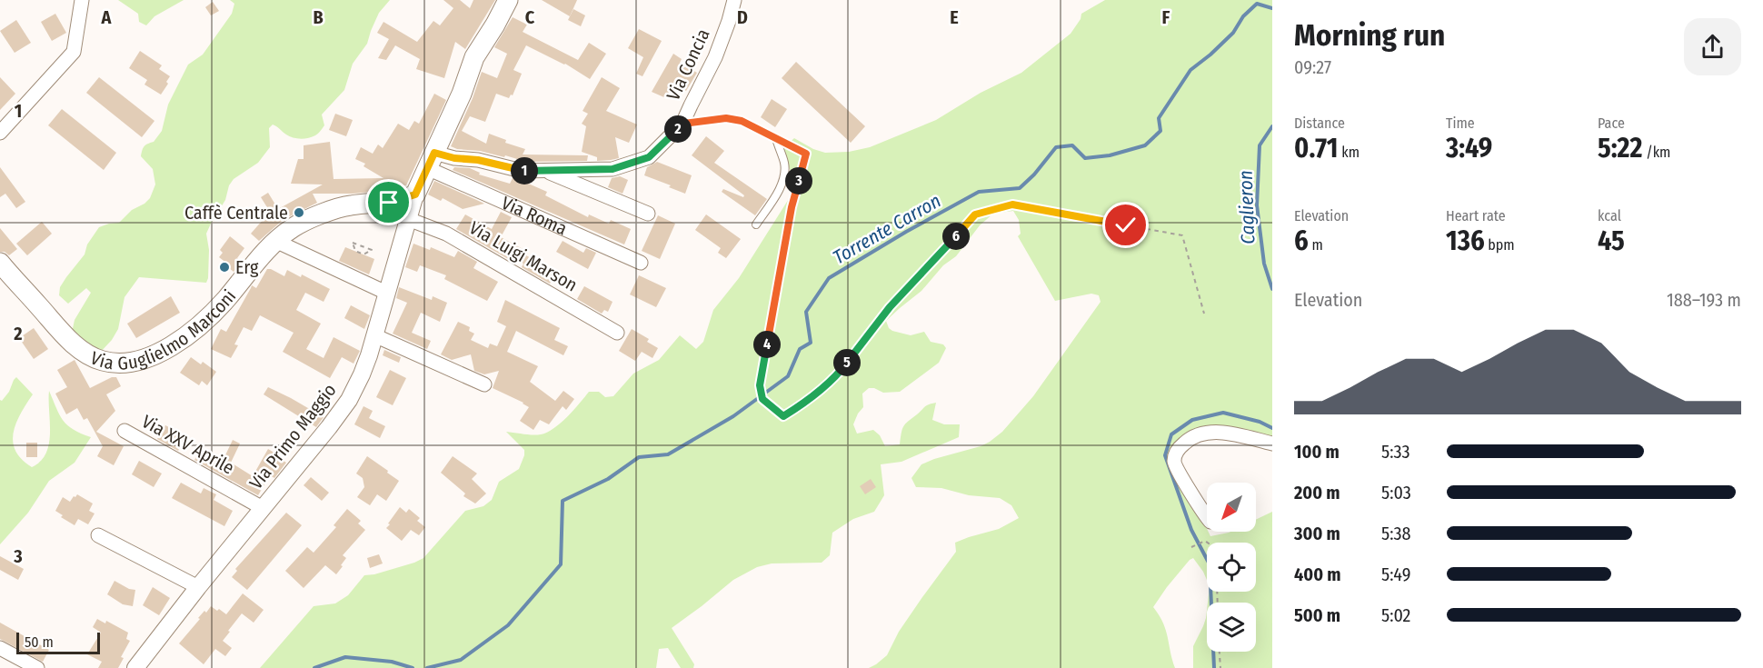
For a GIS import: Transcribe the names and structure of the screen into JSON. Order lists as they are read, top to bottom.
{
  "streets": {
    "main road": ["Via Guglielmo Marconi"],
    "street": [
      "Via Concia",
      "Via Roma",
      "Via Luigi Marson",
      "Via Primo Maggio",
      "Via XXV Aprile"
    ]
  },
  "crossings": [
    ["Via Concia", "Via Roma"],
    ["Via Luigi Marson", "Via Primo Maggio"],
    ["Via Guglielmo Marconi", "Via Primo Maggio"],
    ["Via Primo Maggio", "Via XXV Aprile"]
  ],
  "water": ["Caglieron", "Torrente Carron"],
  "places": ["Caffè Centrale", "Erg"],
  "scale_bar": "50 m",
  "north": "bottom left",
  "page": {
    "heading": ["Morning run", "09:27"],
    "stats": [
      ["Distance", "0.71 km"],
      ["Time", "3:49"],
      ["Pace", "5:22 /km"],
      ["Elevation", "6 m"],
      ["Heart rate", "136 bpm"],
      ["kcal", "45"]
    ],
    "pins": [
      "2",
      "1",
      "3",
      "6",
      "4",
      "5"
    ],
    "chart": ["Elevation", "188–193 m"],
    "list": [
      {
        "name": "100 m",
        "note": "5:33"
      },
      {
        "name": "200 m",
        "note": "5:03"
      },
      {
        "name": "300 m",
        "note": "5:38"
      },
      {
        "name": "400 m",
        "note": "5:49"
      },
      {
        "name": "500 m",
        "note": "5:02"
      }
    ],
    "scale": "50 m"
  },
  "grid": {
    "columns": [
      "A",
      "B",
      "C",
      "D",
      "E",
      "F"
    ],
    "rows": ["1", "2", "3"]
  }
}
